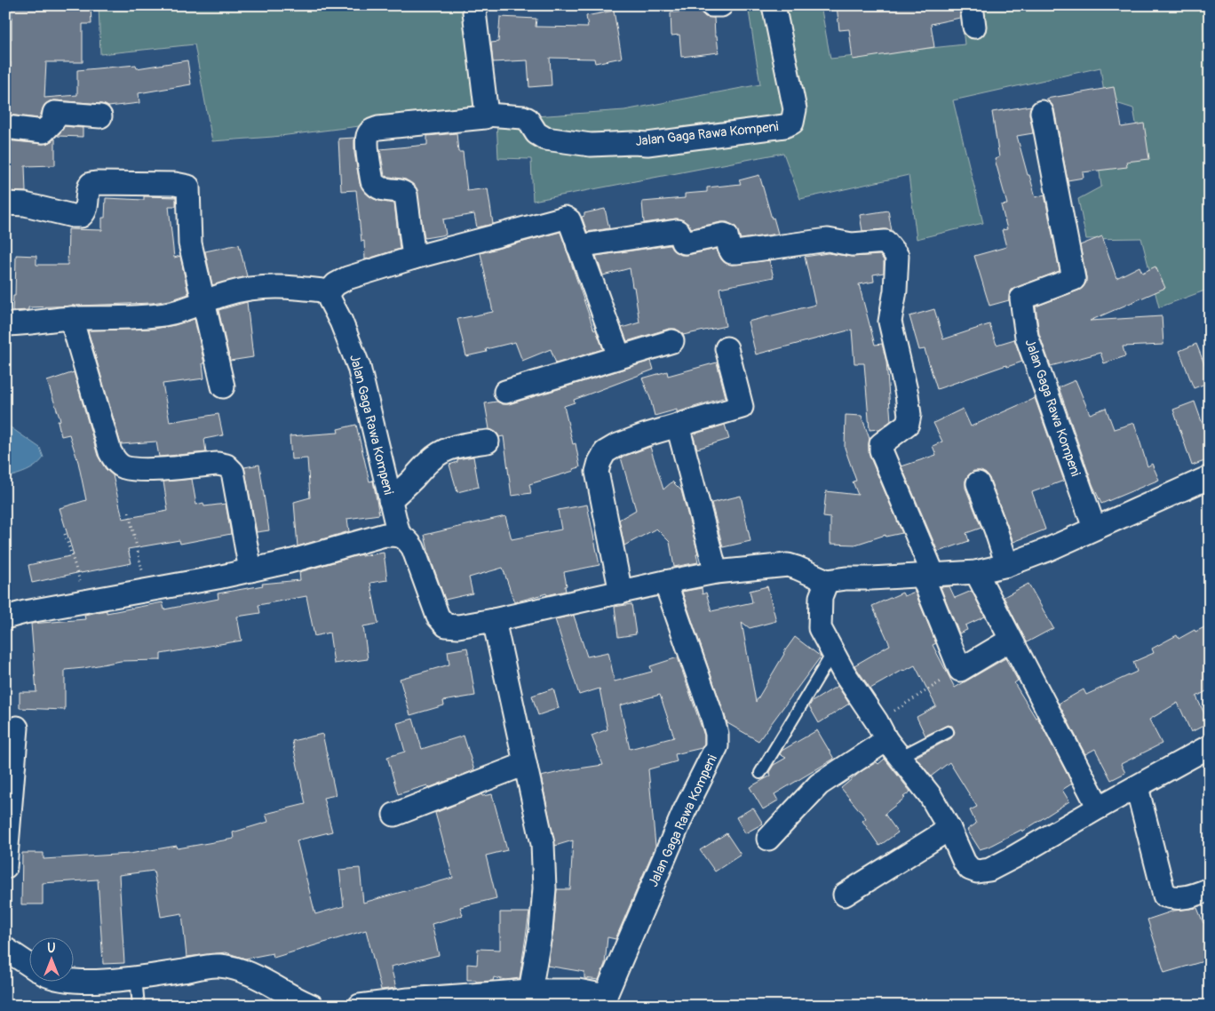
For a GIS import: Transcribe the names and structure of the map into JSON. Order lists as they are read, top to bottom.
{
  "streets": {
    "street": ["Jalan Gaga Rawa Kompeni"]
  },
  "north": "top"
}
